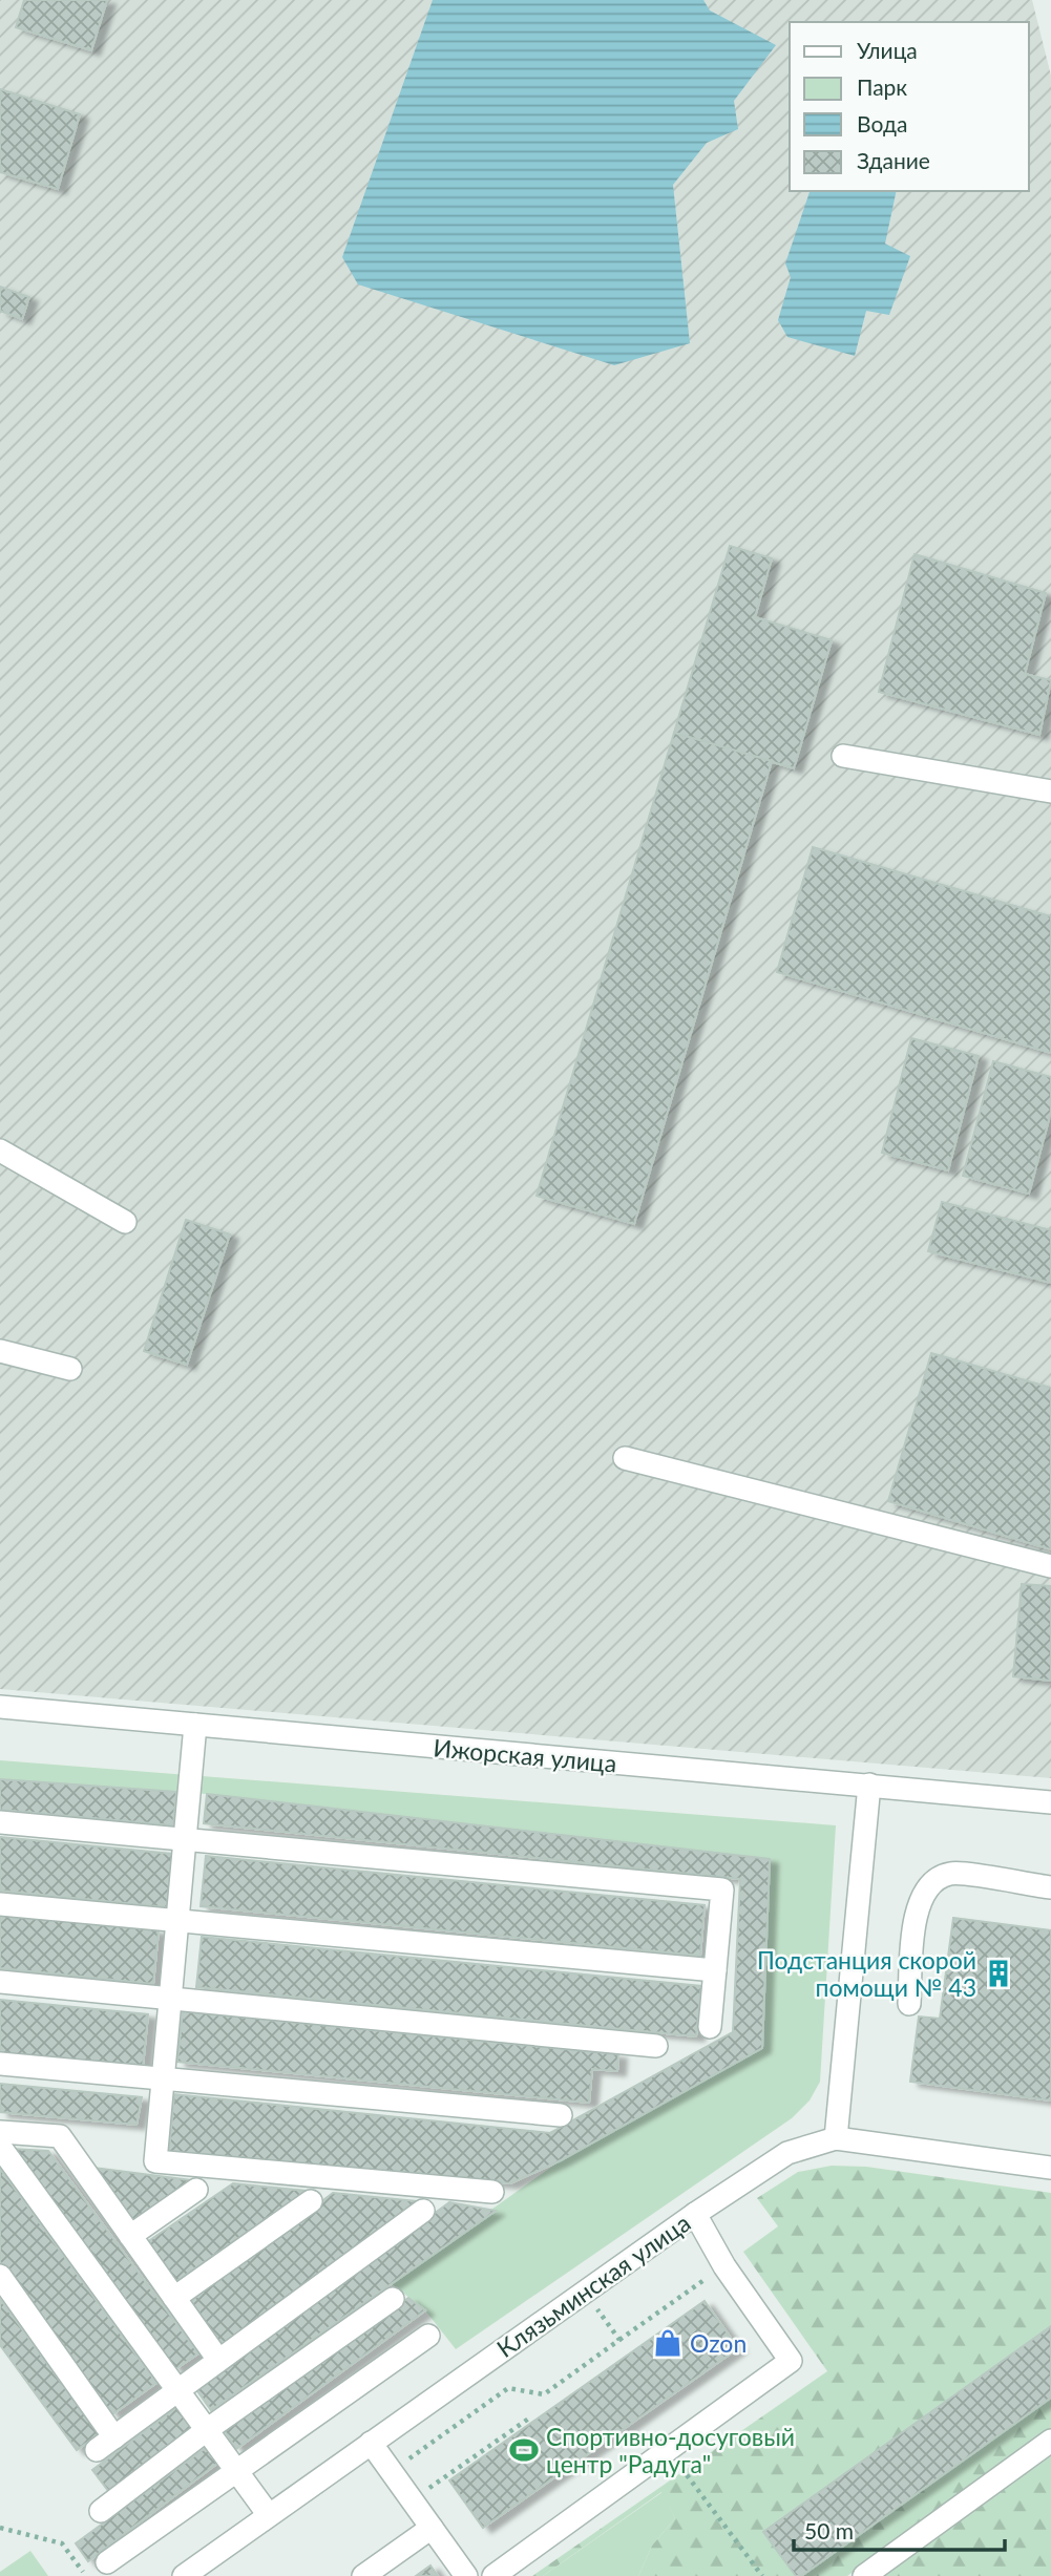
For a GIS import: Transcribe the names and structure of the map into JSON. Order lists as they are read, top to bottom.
{
  "streets": {
    "street": ["Ижорская улица", "Клязьминская улица"]
  },
  "places": {
    "building": ["Подстанция скорой помощи № 43"],
    "shop": ["Ozon"],
    "sports": ["Спортивно-досуговый центр \"Радуга\""]
  },
  "legend": [
    "Улица",
    "Парк",
    "Вода",
    "Здание"
  ],
  "scale_bar": "50 m"
}
